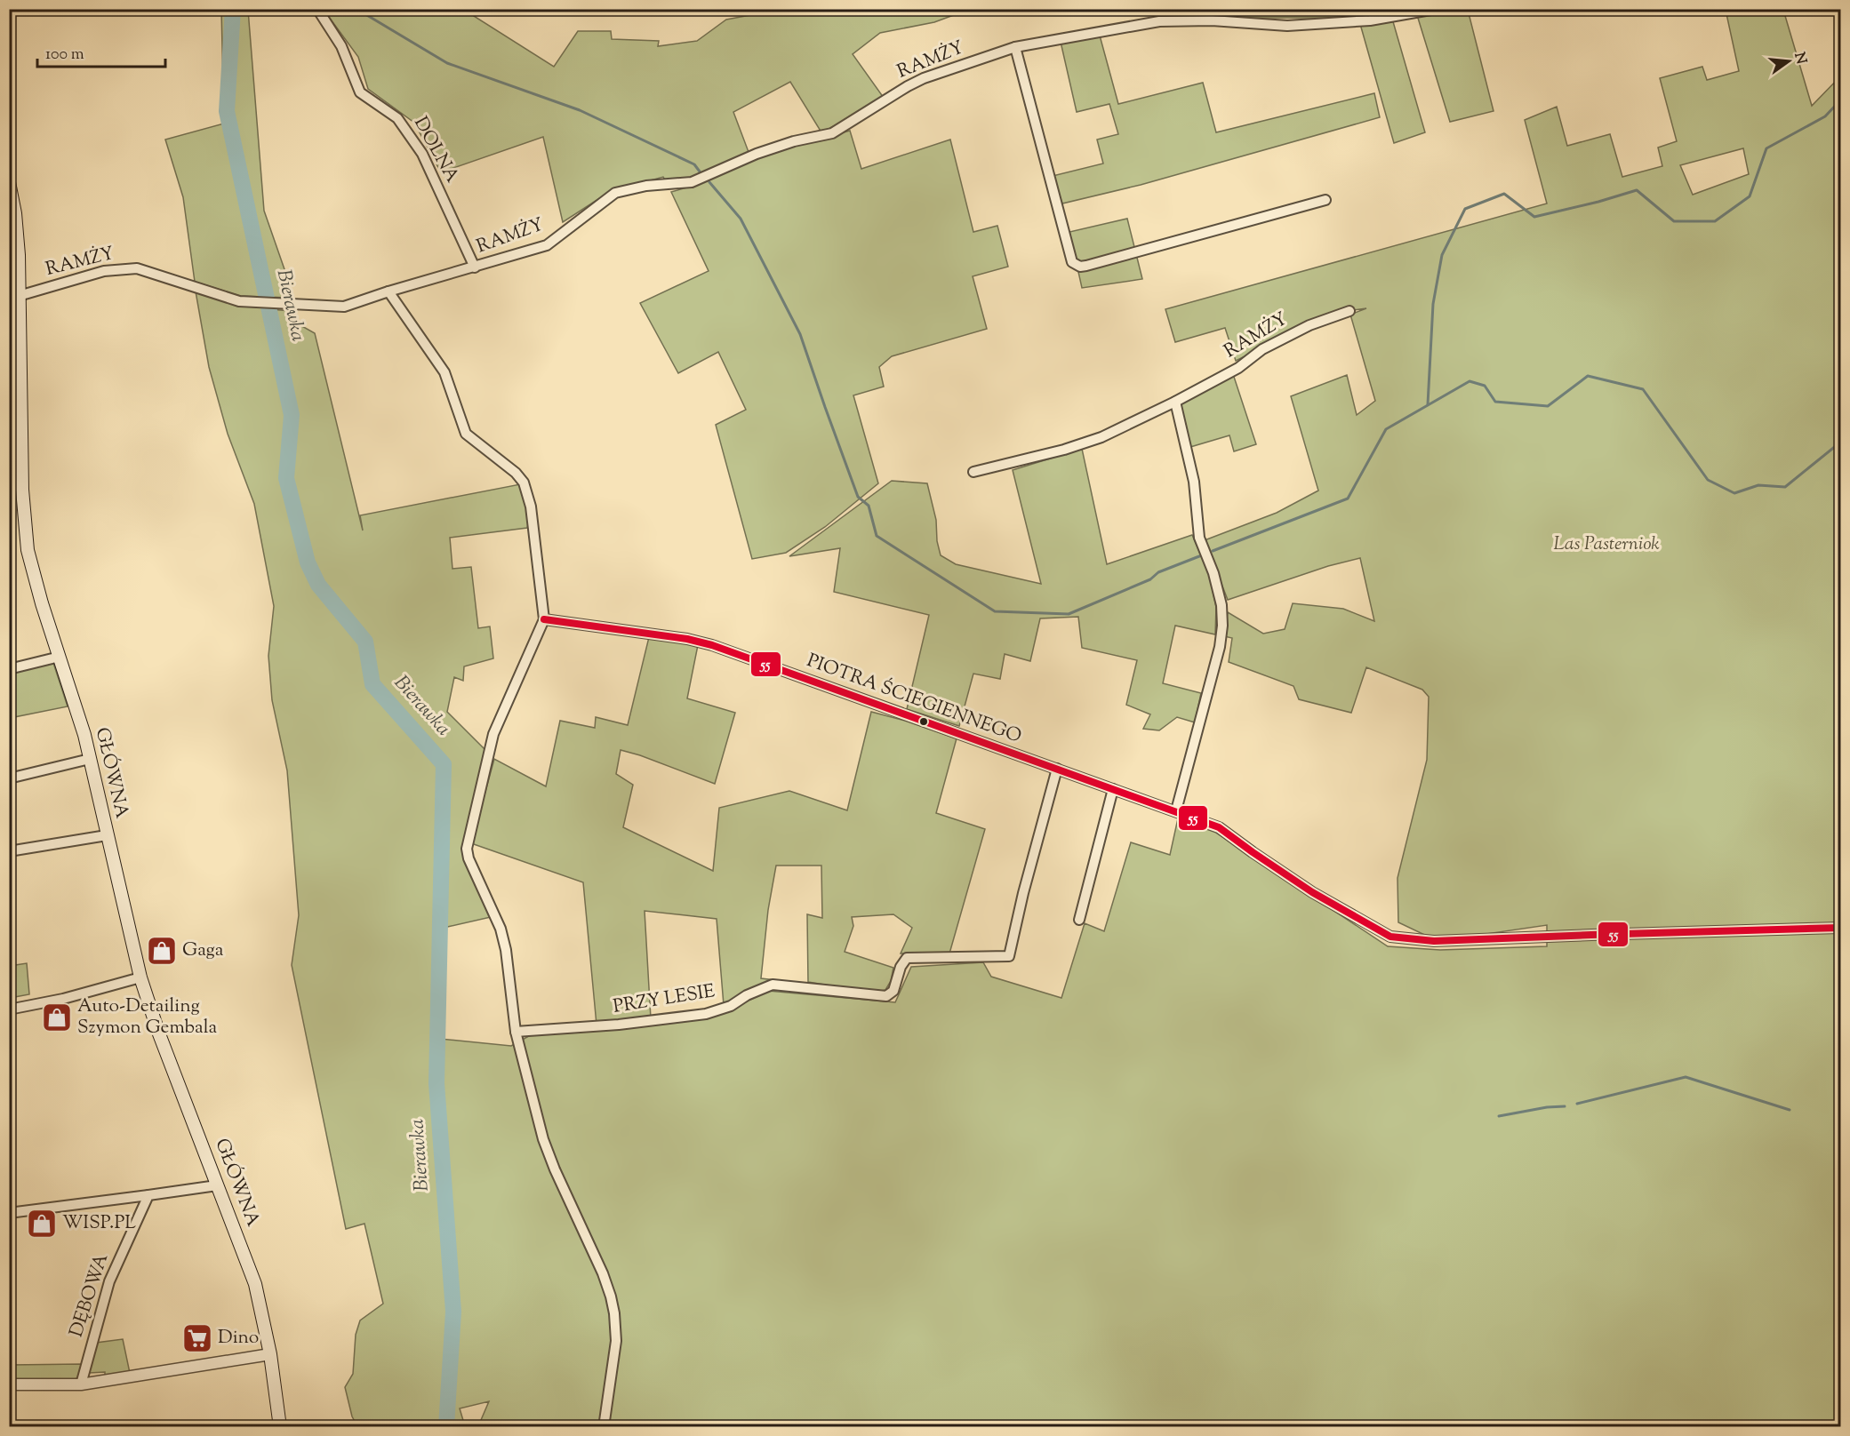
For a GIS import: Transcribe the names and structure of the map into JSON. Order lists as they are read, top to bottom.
{
  "streets": {
    "main road": ["GŁÓWNA"],
    "street": [
      "RAMŻY",
      "DOLNA",
      "PIOTRA ŚCIEGIENNEGO",
      "PRZY LESIE",
      "DĘBOWA"
    ]
  },
  "crossings": [
    ["RAMŻY", "DOLNA"],
    ["RAMŻY", "GŁÓWNA"],
    ["PIOTRA ŚCIEGIENNEGO", "PRZY LESIE"]
  ],
  "water": ["Bierawka"],
  "parks": ["Las Pasterniok"],
  "places": {
    "shop": ["Gaga", "Auto-Detailing Szymon Gembala", "WISP.PL"],
    "supermarket": ["Dino"]
  },
  "lines": ["transit line 55"],
  "scale_bar": "100 m",
  "north": "right"
}
